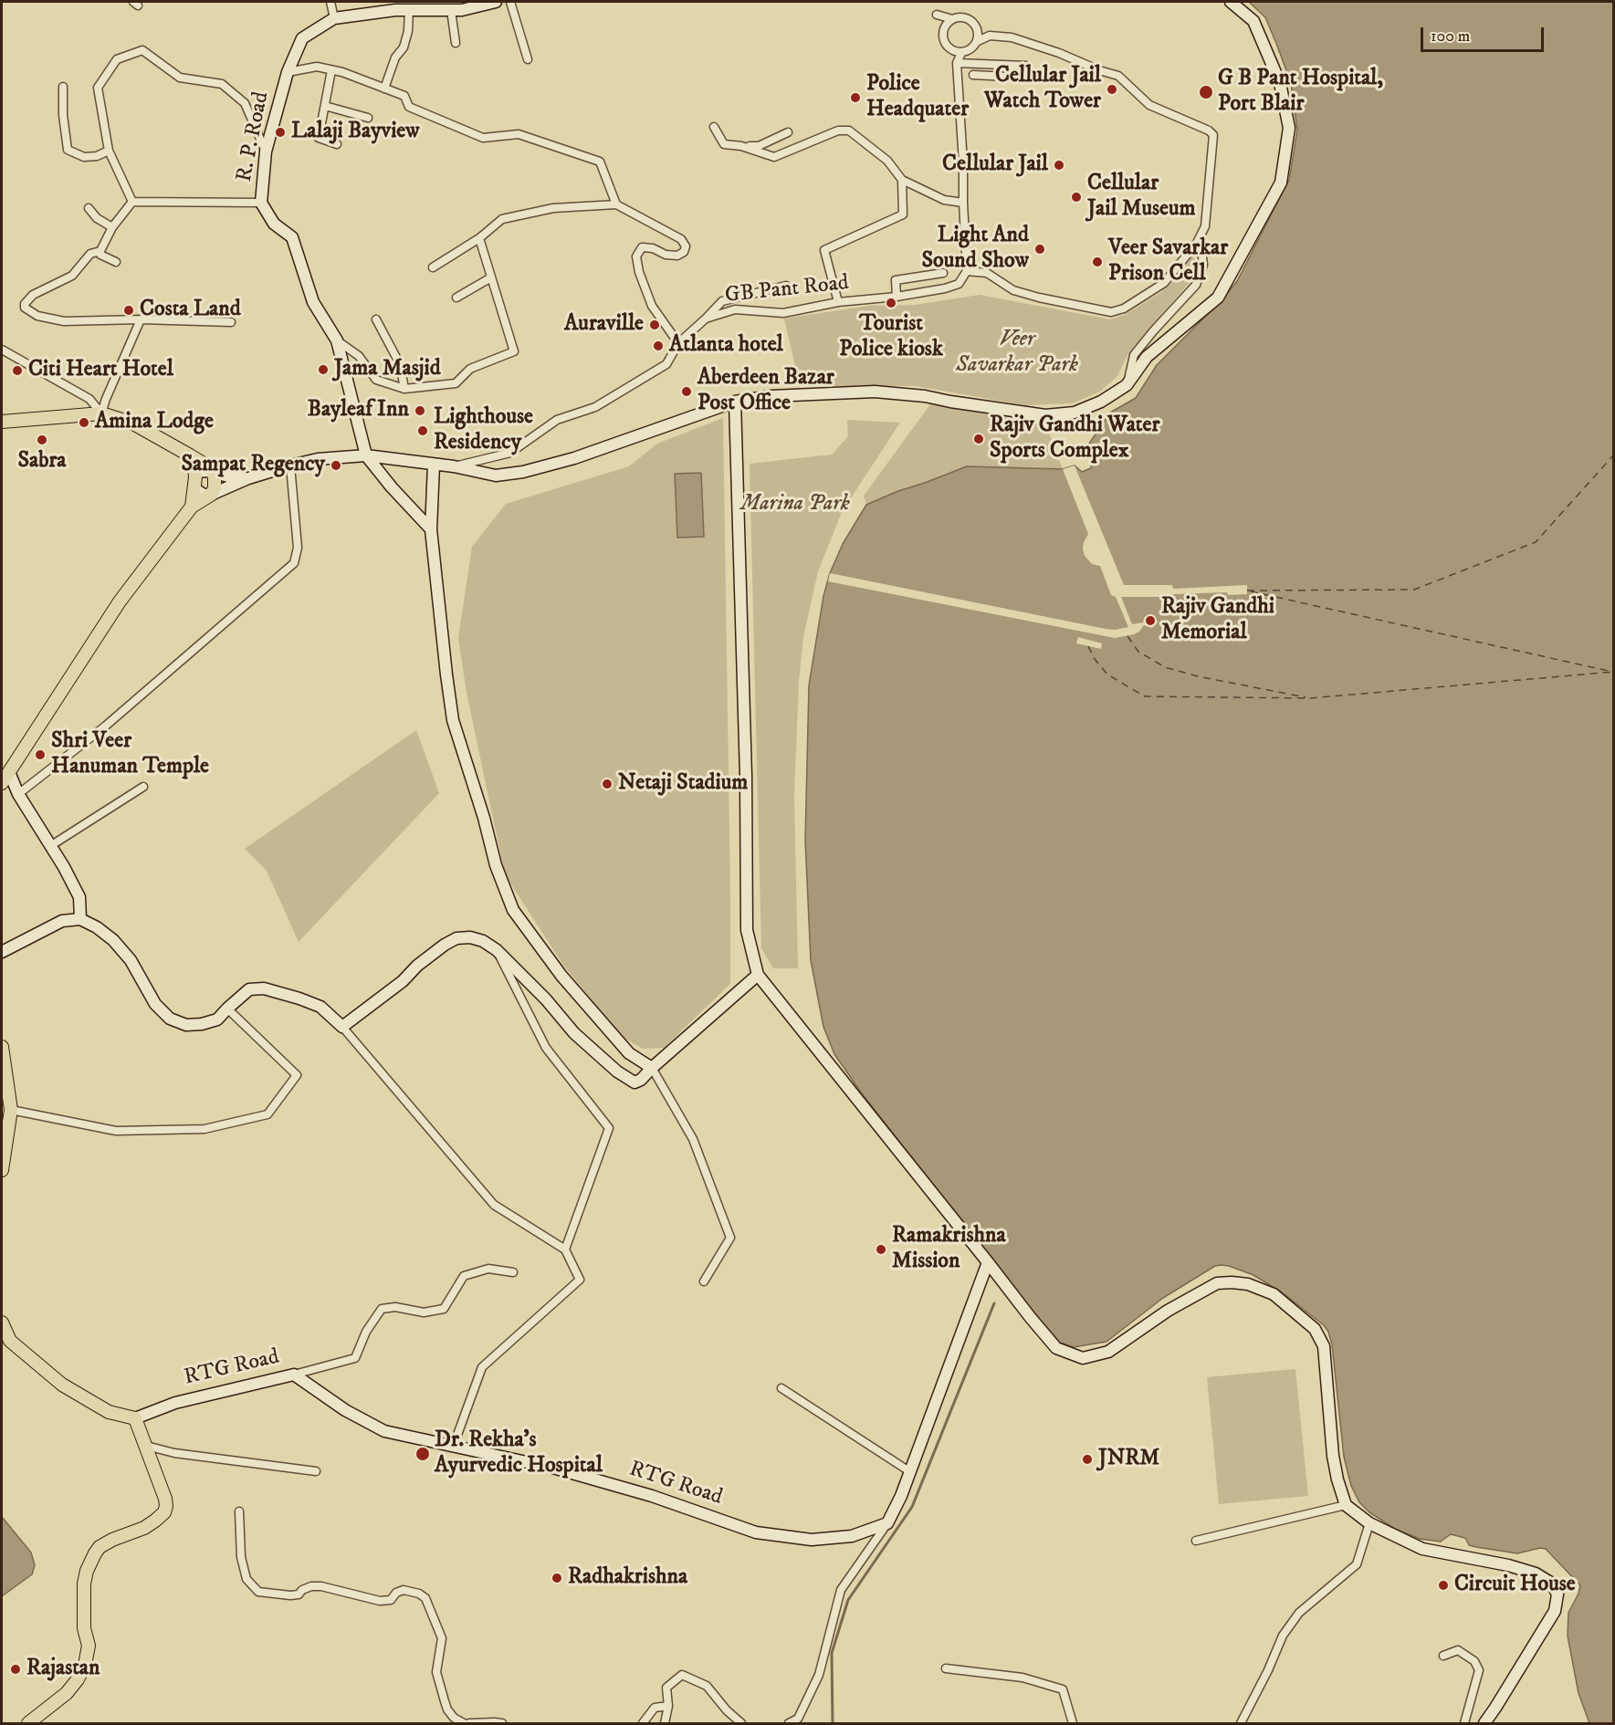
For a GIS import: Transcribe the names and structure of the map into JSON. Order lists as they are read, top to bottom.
{
  "streets": {
    "main road": ["R. P. Road", "RTG Road"],
    "street": ["GB Pant Road"]
  },
  "parks": ["Veer Savarkar Park", "Marina Park"],
  "places": [
    "Cellular Jail Watch Tower",
    "G B Pant Hospital, Port Blair",
    "Police Headquater",
    "Lalaji Bayview",
    "Cellular Jail",
    "Cellular Jail Museum",
    "Light And Sound Show",
    "Veer Savarkar Prison Cell",
    "Tourist Police kiosk",
    "Costa Land",
    "Auraville",
    "Atlanta hotel",
    "Jama Masjid",
    "Citi Heart Hotel",
    "Aberdeen Bazar Post Office",
    "Bayleaf Inn",
    "Amina Lodge",
    "Lighthouse Residency",
    "Rajiv Gandhi Water Sports Complex",
    "Sabra",
    "Sampat Regency",
    "Rajiv Gandhi Memorial",
    "Shri Veer Hanuman Temple",
    "Netaji Stadium",
    "Ramakrishna Mission",
    "Dr. Rekha's Ayurvedic Hospital",
    "JNRM",
    "Radhakrishna",
    "Circuit House",
    "Rajastan"
  ],
  "scale_bar": "100 m"
}
